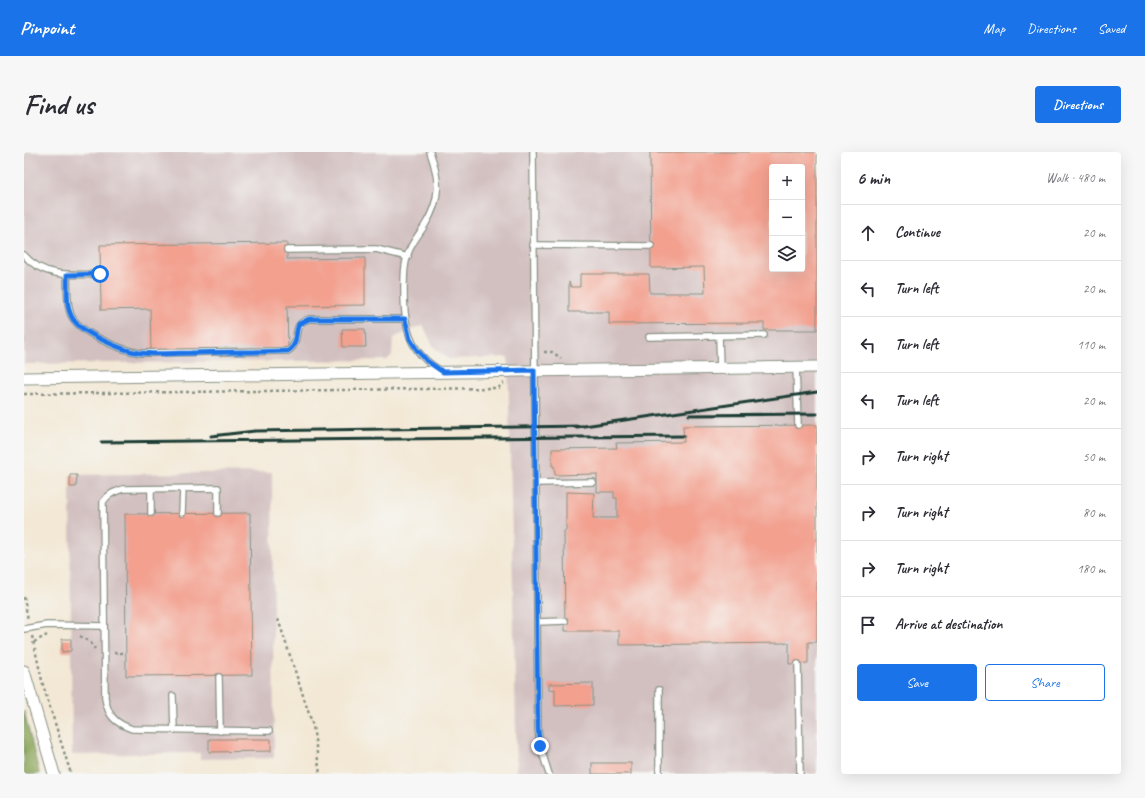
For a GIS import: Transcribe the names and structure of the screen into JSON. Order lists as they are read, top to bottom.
{
  "page": {
    "header": "Pinpoint",
    "nav": ["Map", "Directions", "Saved"],
    "buttons": [
      "Directions",
      ["Save", "Share"]
    ],
    "title": "Find us",
    "heading": ["6 min", "Walk · 480 m"],
    "map_buttons": ["+", "−"],
    "list": [
      ["Continue", "20 m"],
      ["Turn left", "20 m"],
      ["Turn left", "110 m"],
      ["Turn left", "20 m"],
      ["Turn right", "50 m"],
      ["Turn right", "80 m"],
      ["Turn right", "180 m"],
      "Arrive at destination"
    ]
  }
}
